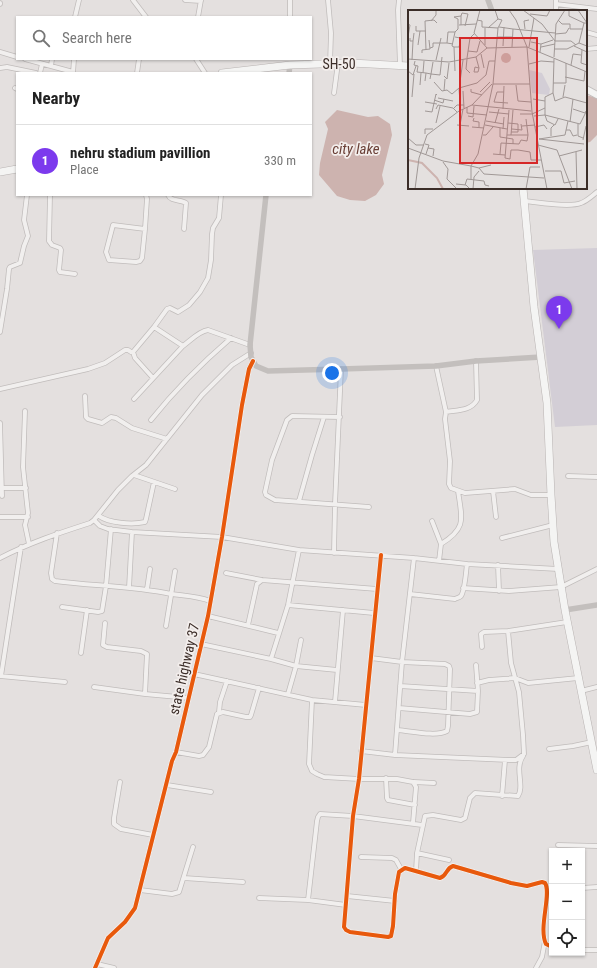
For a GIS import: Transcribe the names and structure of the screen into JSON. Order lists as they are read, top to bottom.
{
  "streets": {
    "highway": ["SH-50"],
    "street": ["state highway 37"]
  },
  "water": ["city lake"],
  "page": {
    "search": "Search here",
    "heading": "Nearby",
    "list": [
      {
        "mark": "1",
        "name": "nehru stadium pavillion",
        "note": "Place",
        "value": "330 m"
      }
    ],
    "pins": "1",
    "map_buttons": ["+", "−"]
  }
}
